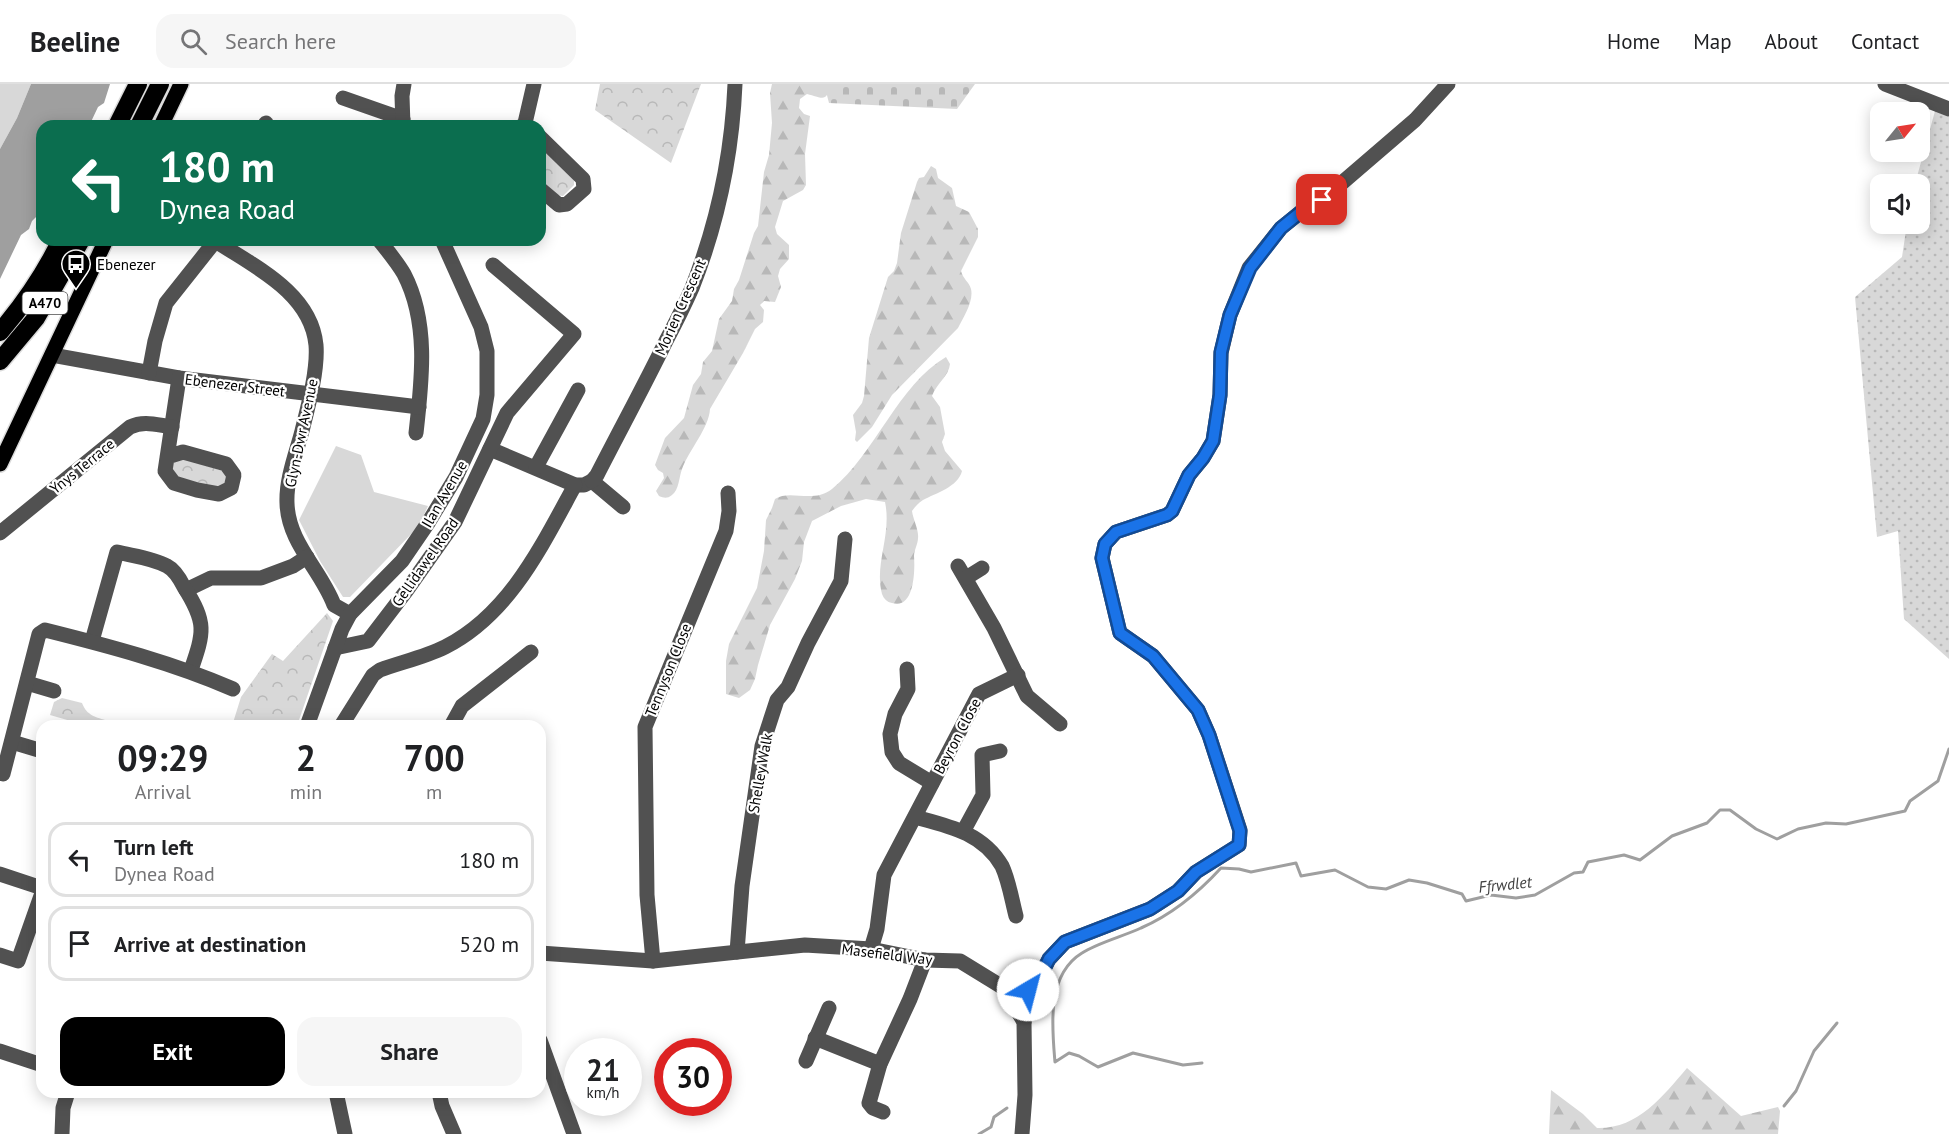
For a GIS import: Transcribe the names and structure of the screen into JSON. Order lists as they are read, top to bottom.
{
  "streets": {
    "highway": ["A470"],
    "street": [
      "Morien Crescent",
      "Ebenezer Street",
      "Glyn-Dwr Avenue",
      "Ynys Terrace",
      "Ilan Avenue",
      "Gellidawel Road",
      "Tennyson Close",
      "Beyron Close",
      "Shelley Walk",
      "Masefield Way"
    ]
  },
  "crossings": [
    ["Ebenezer Street", "Glyn-Dwr Avenue"],
    ["Glyn-Dwr Avenue", "Ilan Avenue"],
    ["Ilan Avenue", "Gellidawel Road"],
    ["Tennyson Close", "Masefield Way"],
    ["Beyron Close", "Masefield Way"],
    ["Shelley Walk", "Masefield Way"]
  ],
  "water": ["Ffrwdlet"],
  "places": {
    "bus stop": ["Ebenezer"]
  },
  "north": "top right",
  "page": {
    "header": "Beeline",
    "search": "Search here",
    "nav": [
      "Home",
      "Map",
      "About",
      "Contact"
    ],
    "turn": ["180 m", "Dynea Road"],
    "eta": [
      "09:29",
      "Arrival",
      "2",
      "min",
      "700",
      "m"
    ],
    "list": [
      {
        "name": "Turn left",
        "note": "Dynea Road",
        "value": "180 m"
      },
      {
        "name": "Arrive at destination",
        "value": "520 m"
      }
    ],
    "buttons": ["Exit", "Share"],
    "speed": "21 km/h",
    "limit": "30"
  }
}
